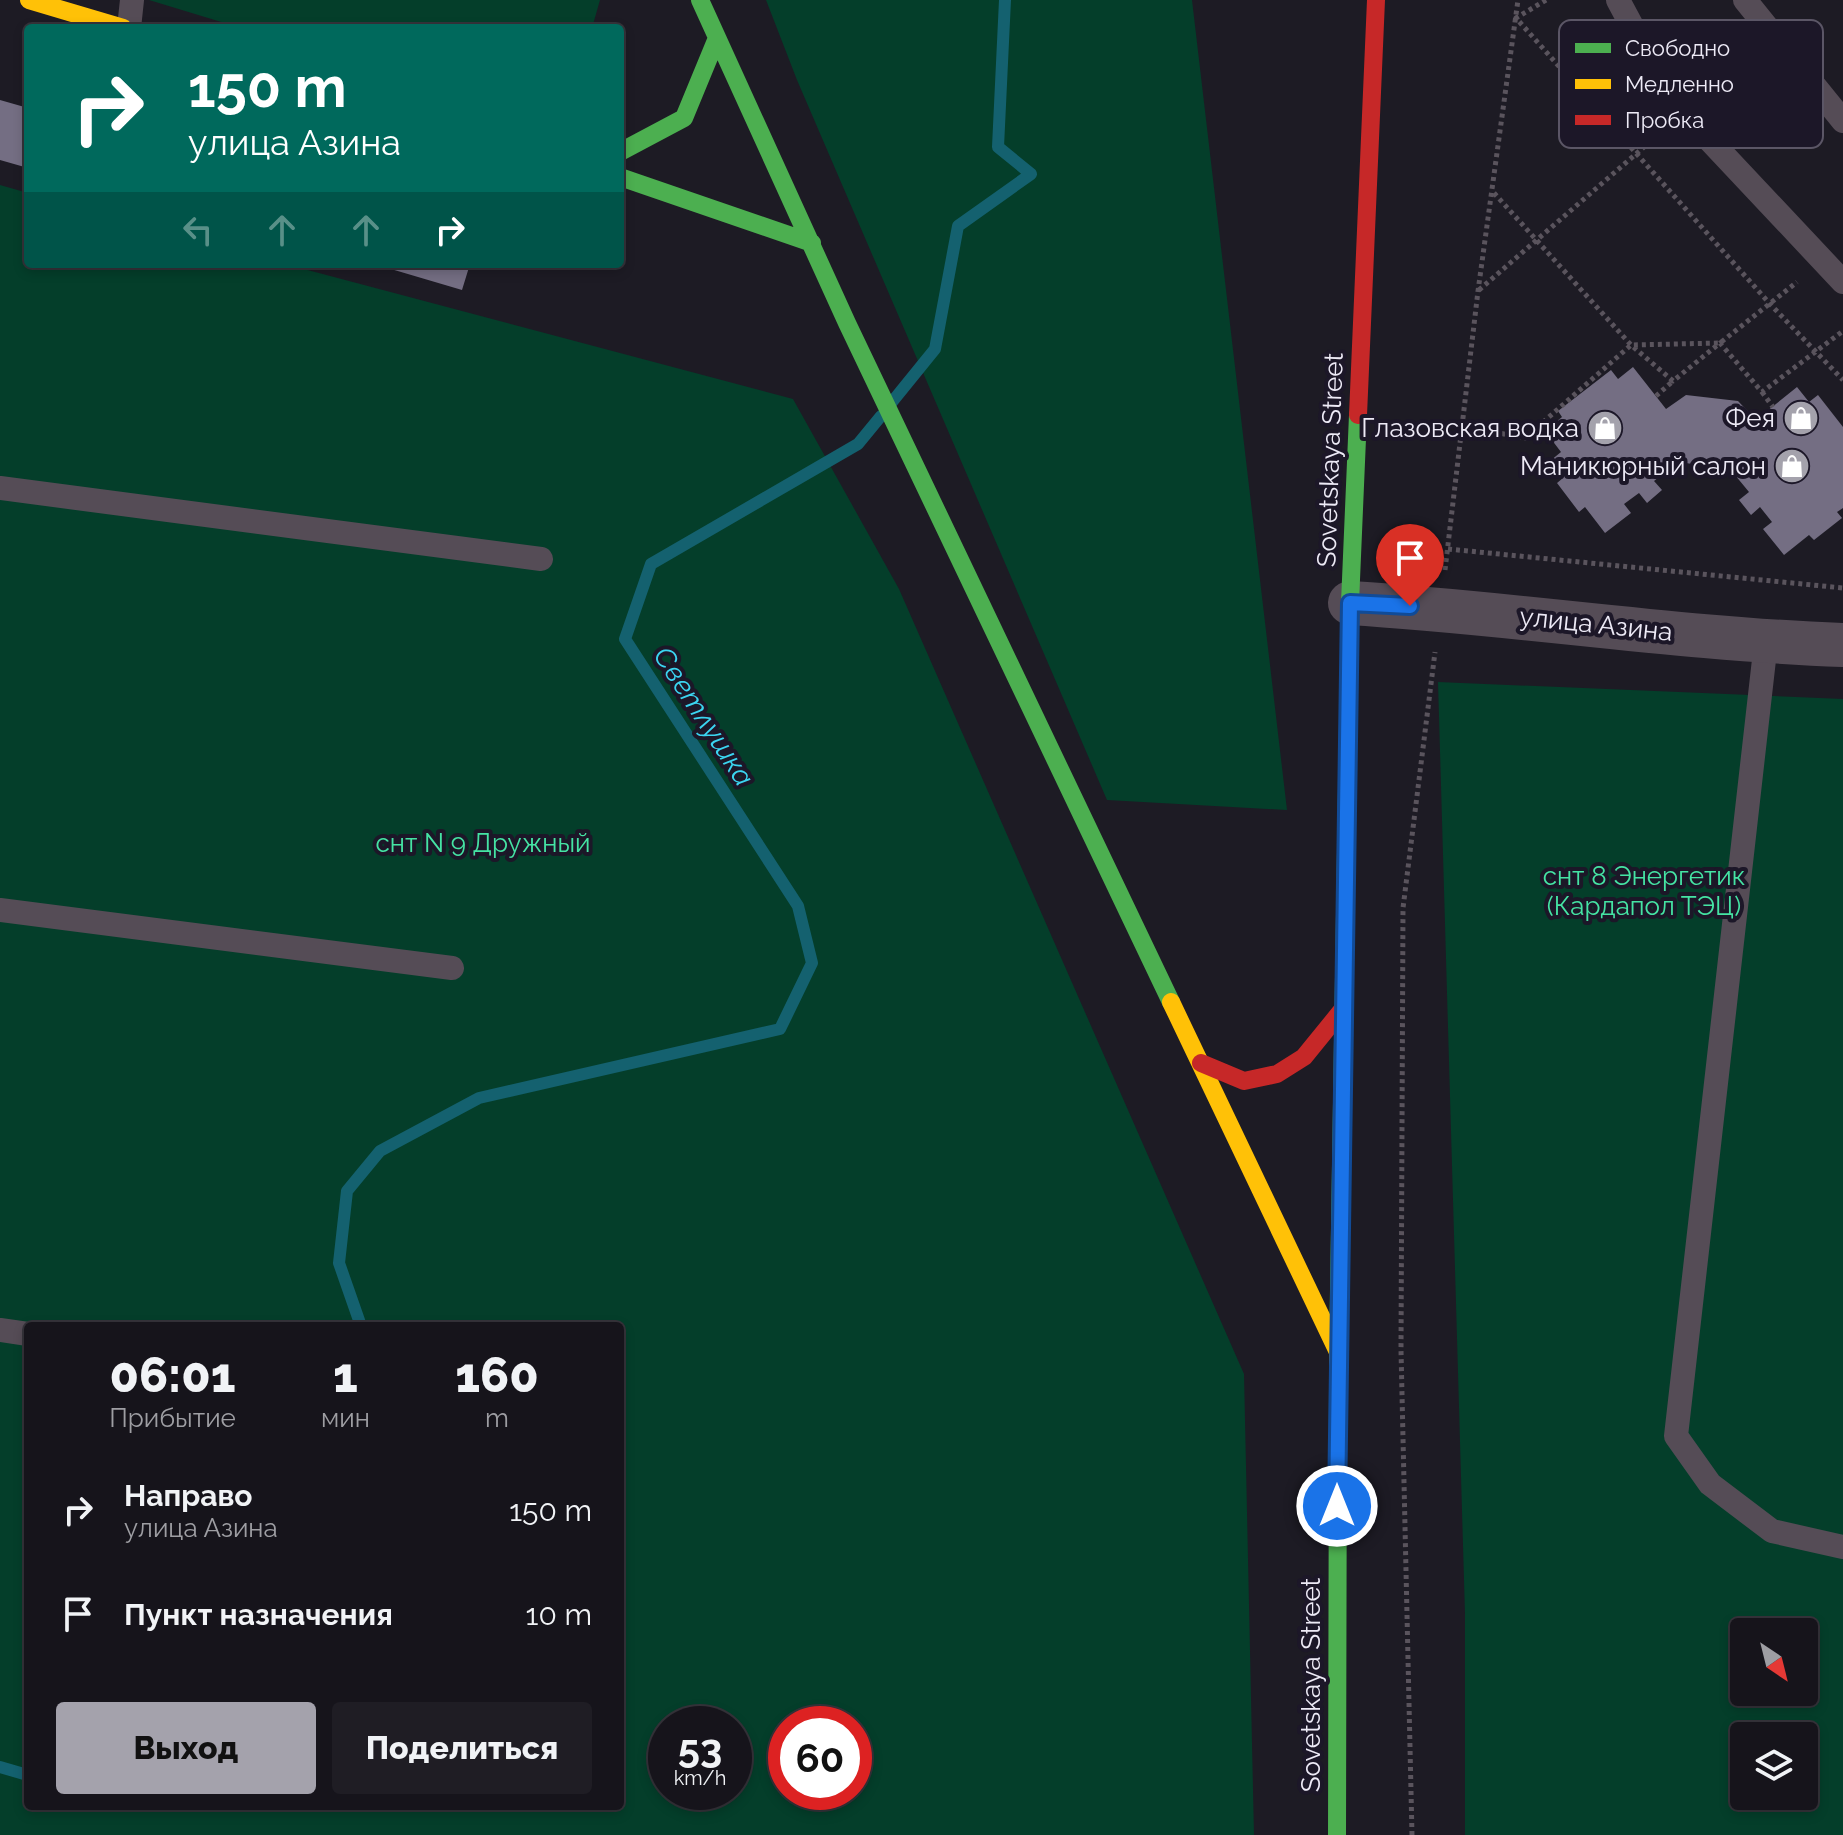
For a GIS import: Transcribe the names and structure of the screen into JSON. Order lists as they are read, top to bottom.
{
  "streets": {
    "main road": ["Sovetskaya Street"],
    "street": ["улица Азина"]
  },
  "crossings": [
    ["Sovetskaya Street", "улица Азина"]
  ],
  "water": ["Светлушка"],
  "parks": ["снт N 9 Дружный", "снт 8 Энергетик (Кардапол ТЭЦ)"],
  "places": {
    "shop": ["Фея", "Глазовская водка", "Маникюрный салон"]
  },
  "legend": ["Свободно", "Медленно", "Пробка"],
  "north": "bottom right",
  "page": {
    "turn": ["150 m", "улица Азина"],
    "eta": [
      "06:01",
      "Прибытие",
      "1",
      "мин",
      "160",
      "m"
    ],
    "list": [
      {
        "name": "Направо",
        "note": "улица Азина",
        "value": "150 m"
      },
      {
        "name": "Пункт назначения",
        "value": "10 m"
      }
    ],
    "buttons": ["Выход", "Поделиться"],
    "speed": "53 km/h",
    "limit": "60"
  }
}
